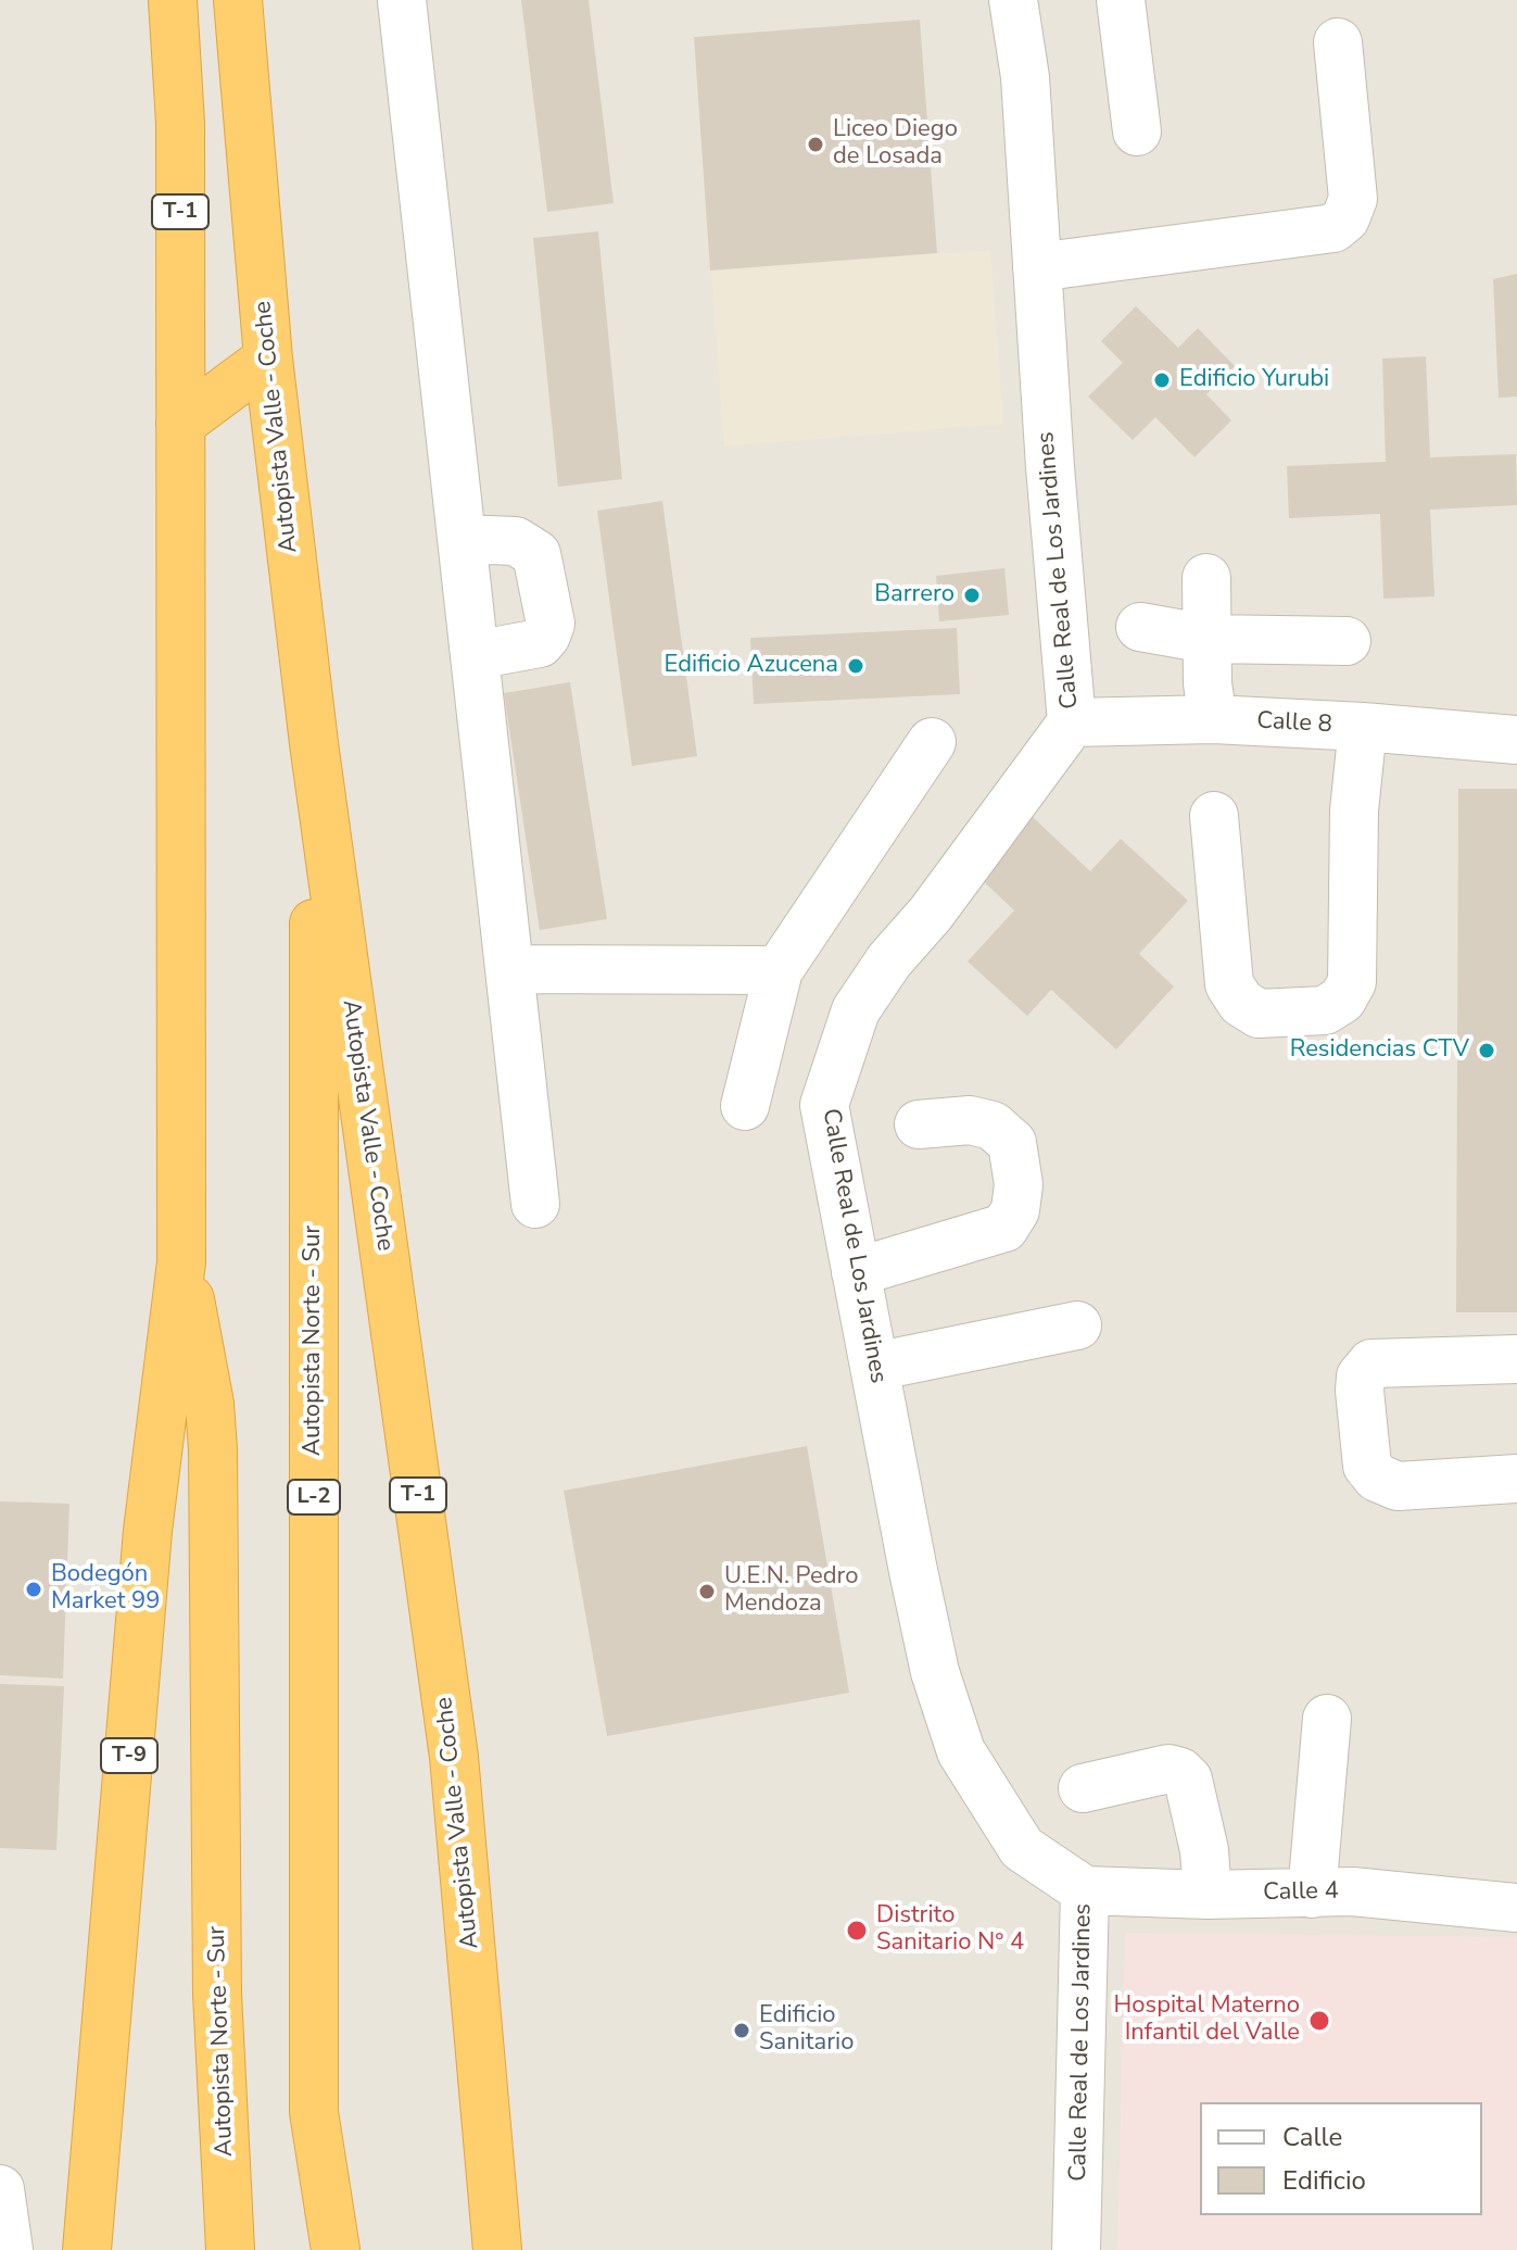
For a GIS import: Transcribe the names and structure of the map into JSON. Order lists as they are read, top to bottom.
{
  "streets": {
    "highway": [
      "T-1",
      "Autopista Valle - Coche",
      "Autopista Norte - Sur",
      "L-2",
      "T-9"
    ],
    "street": ["Calle Real de Los Jardines", "Calle 8", "Calle 4"]
  },
  "crossings": [
    ["T-1", "Autopista Norte - Sur"],
    ["T-1", "T-9"],
    ["Autopista Valle - Coche", "Autopista Norte - Sur"],
    ["Calle Real de Los Jardines", "Calle 8"],
    ["Calle Real de Los Jardines", "Calle 4"],
    ["Autopista Norte - Sur", "T-9"]
  ],
  "places": [
    "Liceo Diego de Losada",
    "Edificio Yurubi",
    "Barrero",
    "Edificio Azucena",
    "Residencias CTV",
    "Bodegón Market 99",
    "U.E.N. Pedro Mendoza",
    "Distrito Sanitario N° 4",
    "Hospital Materno Infantil del Valle",
    "Edificio Sanitario"
  ],
  "legend": ["Calle", "Edificio"]
}
